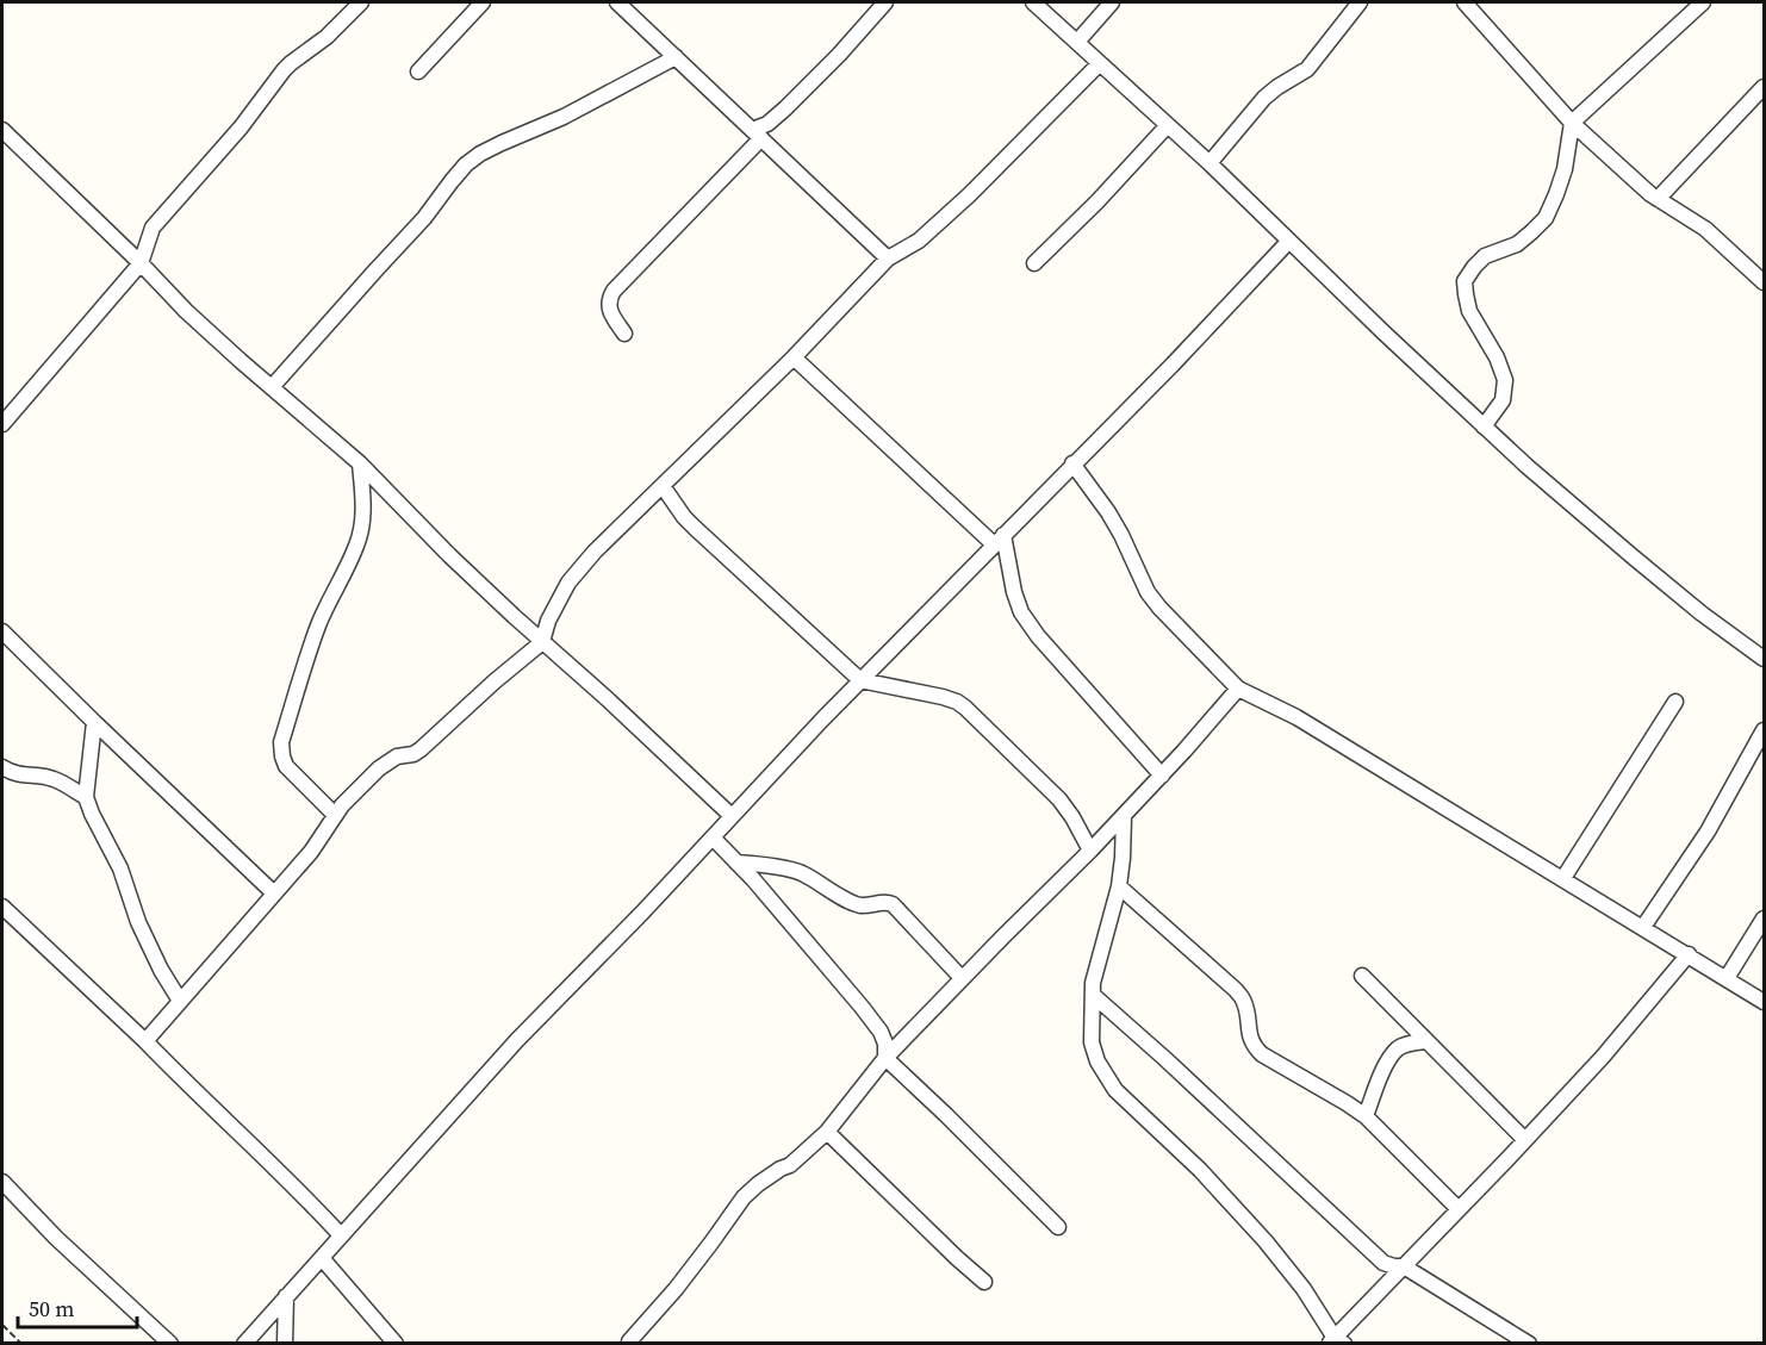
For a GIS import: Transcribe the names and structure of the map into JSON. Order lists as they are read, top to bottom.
{
  "scale_bar": "50 m"
}
